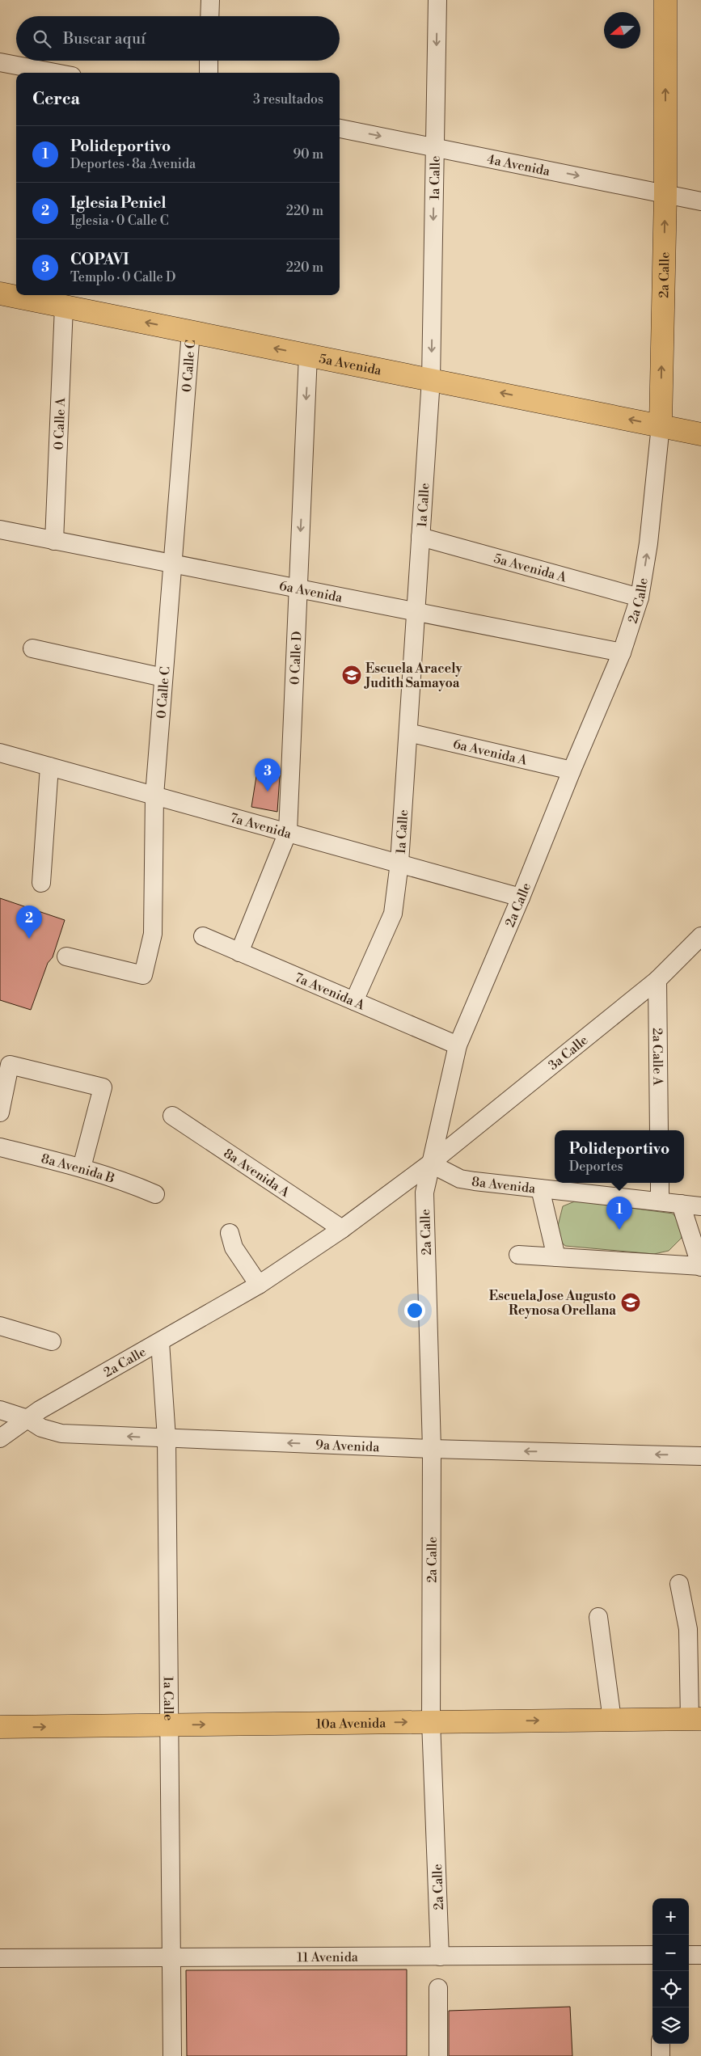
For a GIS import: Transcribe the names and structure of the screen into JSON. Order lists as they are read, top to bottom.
{
  "streets": {
    "main road": ["2a Calle", "5a Avenida", "10a Avenida"],
    "street": [
      "4a Avenida",
      "1a Calle",
      "0 Calle C",
      "0 Calle A",
      "5a Avenida A",
      "6a Avenida",
      "0 Calle D",
      "6a Avenida A",
      "7a Avenida",
      "7a Avenida A",
      "3a Calle",
      "2a Calle A",
      "8a Avenida B",
      "8a Avenida A",
      "8a Avenida",
      "9a Avenida",
      "11 Avenida"
    ]
  },
  "crossings": [
    ["4a Avenida", "1a Calle"],
    ["4a Avenida", "2a Calle"],
    ["1a Calle", "2a Calle"],
    ["1a Calle", "5a Avenida"],
    ["1a Calle", "5a Avenida A"],
    ["1a Calle", "6a Avenida"],
    ["1a Calle", "6a Avenida A"],
    ["1a Calle", "7a Avenida"],
    ["1a Calle", "7a Avenida A"],
    ["1a Calle", "9a Avenida"],
    ["1a Calle", "10a Avenida"],
    ["1a Calle", "11 Avenida"],
    ["2a Calle", "5a Avenida"],
    ["2a Calle", "5a Avenida A"],
    ["2a Calle", "6a Avenida"],
    ["2a Calle", "6a Avenida A"],
    ["2a Calle", "7a Avenida"],
    ["2a Calle", "7a Avenida A"],
    ["2a Calle", "3a Calle"],
    ["2a Calle", "8a Avenida A"],
    ["2a Calle", "8a Avenida"],
    ["2a Calle", "9a Avenida"],
    ["2a Calle", "10a Avenida"],
    ["2a Calle", "11 Avenida"],
    ["5a Avenida", "0 Calle C"],
    ["5a Avenida", "0 Calle A"],
    ["5a Avenida", "0 Calle D"],
    ["0 Calle C", "6a Avenida"],
    ["0 Calle C", "7a Avenida"],
    ["0 Calle A", "6a Avenida"],
    ["6a Avenida", "0 Calle D"],
    ["0 Calle D", "7a Avenida"],
    ["0 Calle D", "7a Avenida A"],
    ["3a Calle", "2a Calle A"],
    ["3a Calle", "8a Avenida"]
  ],
  "one_way": [
    "4a Avenida",
    "5a Avenida",
    "0 Calle D",
    "9a Avenida",
    "10a Avenida"
  ],
  "places": {
    "school or university": ["Escuela Aracely Judith Samayoa", "Escuela Jose Augusto Reynosa Orellana"]
  },
  "north": "left",
  "page": {
    "search": "Buscar aquí",
    "heading": ["Cerca", "3 resultados"],
    "list": [
      {
        "mark": "1",
        "name": "Polideportivo",
        "note": "Deportes · 8a Avenida",
        "value": "90 m"
      },
      {
        "mark": "2",
        "name": "Iglesia Peniel",
        "note": "Iglesia · 0 Calle C",
        "value": "220 m"
      },
      {
        "mark": "3",
        "name": "COPAVI",
        "note": "Templo · 0 Calle D",
        "value": "220 m"
      }
    ],
    "pins": ["3", "2", "1"],
    "popup": ["Polideportivo", "Deportes"],
    "map_buttons": ["+", "−"]
  }
}
